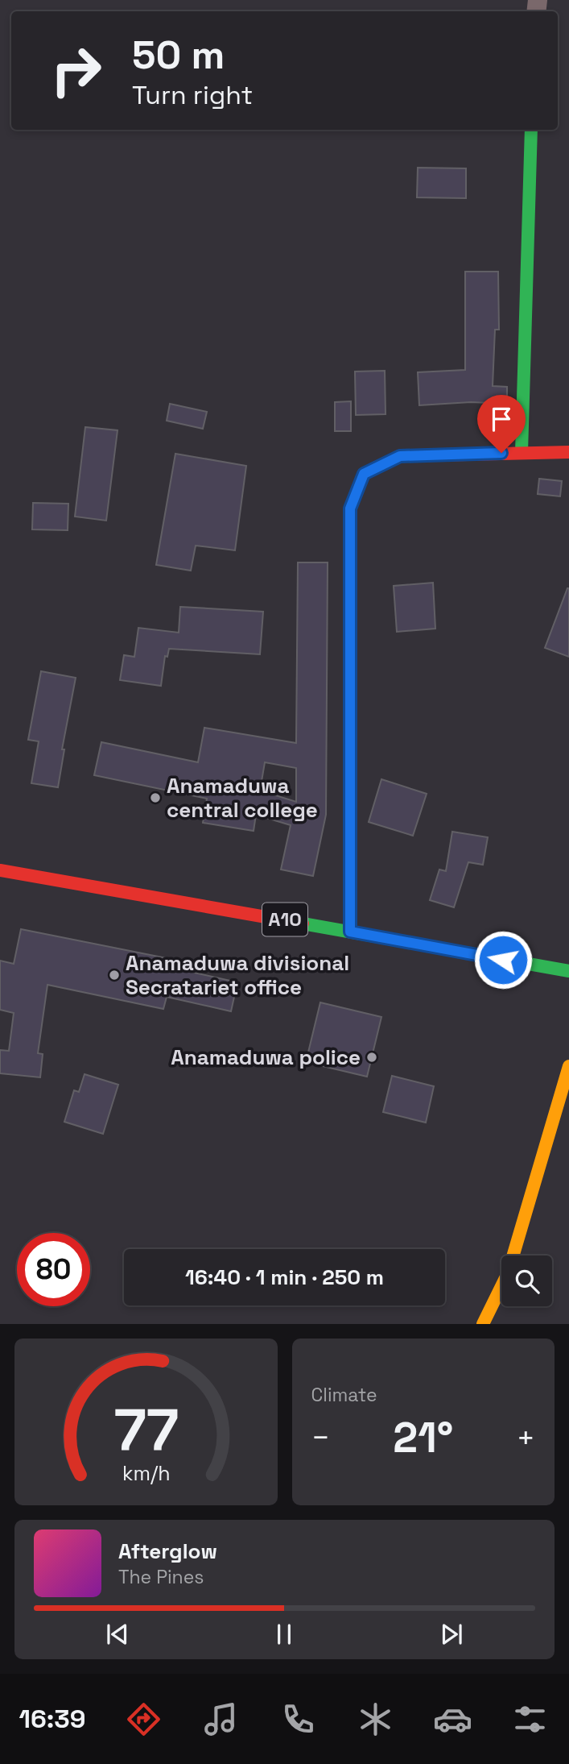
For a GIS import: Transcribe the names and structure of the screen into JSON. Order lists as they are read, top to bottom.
{
  "streets": {
    "main road": ["A10"]
  },
  "places": ["Anamaduwa central college", "Anamaduwa divisional Secratariet office", "Anamaduwa police"],
  "page": {
    "turn": ["50 m", "Turn right"],
    "limit": "80",
    "trip": "16:40 · 1 min · 250 m",
    "tile": "Climate",
    "heat": ["−", "21°", "+"],
    "song": ["Afterglow", "The Pines"],
    "tabs": "16:39",
    "gauge": ["77", "km/h"]
  }
}
